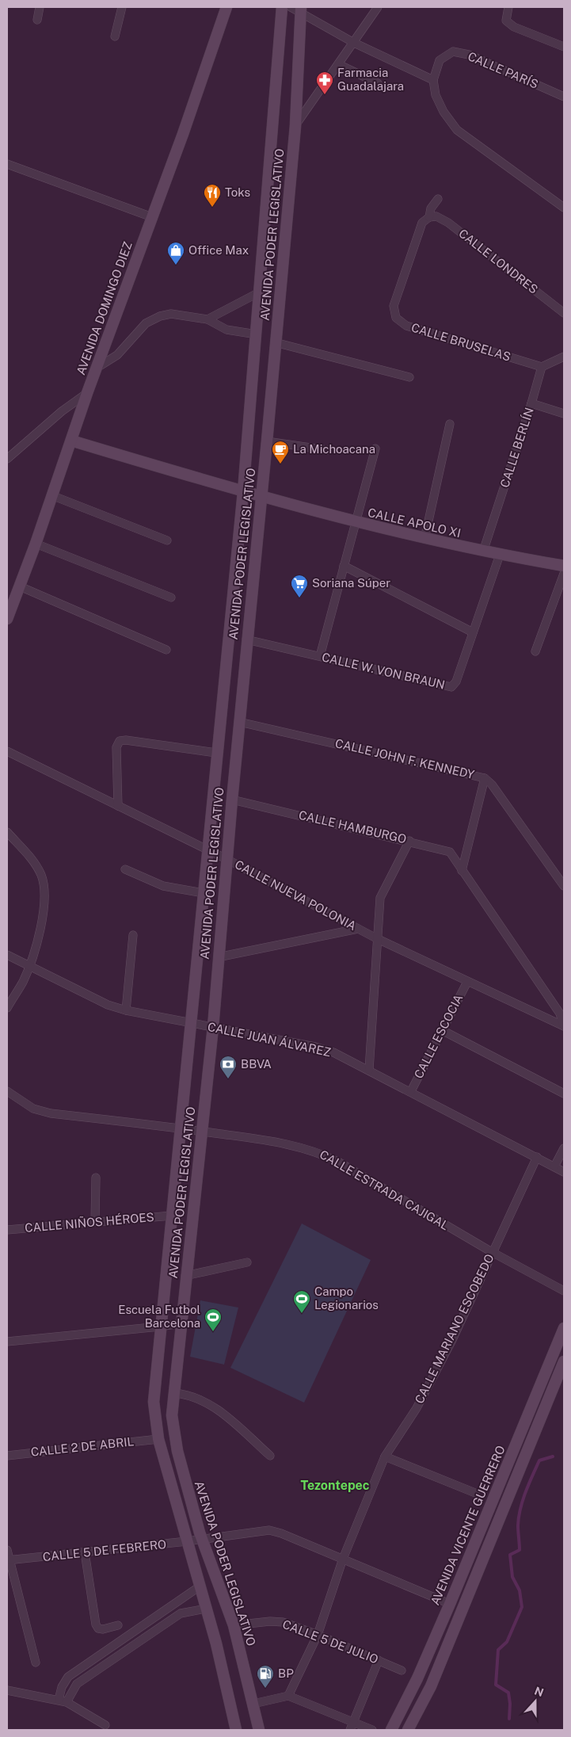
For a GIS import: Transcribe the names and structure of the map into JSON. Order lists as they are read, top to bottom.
{
  "streets": {
    "main road": [
      "AVENIDA PODER LEGISLATIVO",
      "AVENIDA DOMINGO DIEZ",
      "CALLE APOLO XI",
      "AVENIDA VICENTE GUERRERO"
    ],
    "street": [
      "CALLE PARÍS",
      "CALLE LONDRES",
      "CALLE BRUSELAS",
      "CALLE BERLÍN",
      "CALLE W. VON BRAUN",
      "CALLE JOHN F. KENNEDY",
      "CALLE HAMBURGO",
      "CALLE NUEVA POLONIA",
      "CALLE ESCOCIA",
      "CALLE JUAN ÁLVAREZ",
      "CALLE ESTRADA CAJIGAL",
      "CALLE NIÑOS HÉROES",
      "CALLE MARIANO ESCOBEDO",
      "CALLE 2 DE ABRIL",
      "CALLE 5 DE FEBRERO",
      "CALLE 5 DE JULIO"
    ]
  },
  "crossings": [
    ["AVENIDA PODER LEGISLATIVO", "CALLE APOLO XI"],
    ["AVENIDA PODER LEGISLATIVO", "CALLE W. VON BRAUN"],
    ["AVENIDA PODER LEGISLATIVO", "CALLE JOHN F. KENNEDY"],
    ["AVENIDA PODER LEGISLATIVO", "CALLE HAMBURGO"],
    ["AVENIDA PODER LEGISLATIVO", "CALLE NUEVA POLONIA"],
    ["AVENIDA PODER LEGISLATIVO", "CALLE JUAN ÁLVAREZ"],
    ["AVENIDA PODER LEGISLATIVO", "CALLE ESTRADA CAJIGAL"],
    ["AVENIDA PODER LEGISLATIVO", "CALLE NIÑOS HÉROES"],
    ["AVENIDA PODER LEGISLATIVO", "CALLE 2 DE ABRIL"],
    ["AVENIDA PODER LEGISLATIVO", "CALLE 5 DE FEBRERO"],
    ["AVENIDA PODER LEGISLATIVO", "CALLE 5 DE JULIO"],
    ["CALLE LONDRES", "CALLE BRUSELAS"],
    ["AVENIDA DOMINGO DIEZ", "CALLE APOLO XI"],
    ["CALLE BRUSELAS", "CALLE BERLÍN"],
    ["CALLE BERLÍN", "CALLE APOLO XI"],
    ["CALLE APOLO XI", "CALLE W. VON BRAUN"],
    ["CALLE HAMBURGO", "CALLE NUEVA POLONIA"],
    ["CALLE NUEVA POLONIA", "CALLE ESCOCIA"],
    ["CALLE ESCOCIA", "CALLE JUAN ÁLVAREZ"],
    ["CALLE JUAN ÁLVAREZ", "CALLE MARIANO ESCOBEDO"],
    ["CALLE ESTRADA CAJIGAL", "CALLE MARIANO ESCOBEDO"],
    ["CALLE MARIANO ESCOBEDO", "CALLE 5 DE FEBRERO"],
    ["CALLE MARIANO ESCOBEDO", "CALLE 5 DE JULIO"],
    ["AVENIDA VICENTE GUERRERO", "CALLE 5 DE FEBRERO"]
  ],
  "districts": ["Tezontepec"],
  "places": {
    "pharmacy": ["Farmacia Guadalajara"],
    "restaurant": ["Toks"],
    "shop": ["Office Max"],
    "cafe": ["La Michoacana"],
    "supermarket": ["Soriana Súper"],
    "bank": ["BBVA"],
    "sports": ["Campo Legionarios", "Escuela Futbol Barcelona"],
    "fuel station": ["BP"]
  },
  "north": "top"
}
